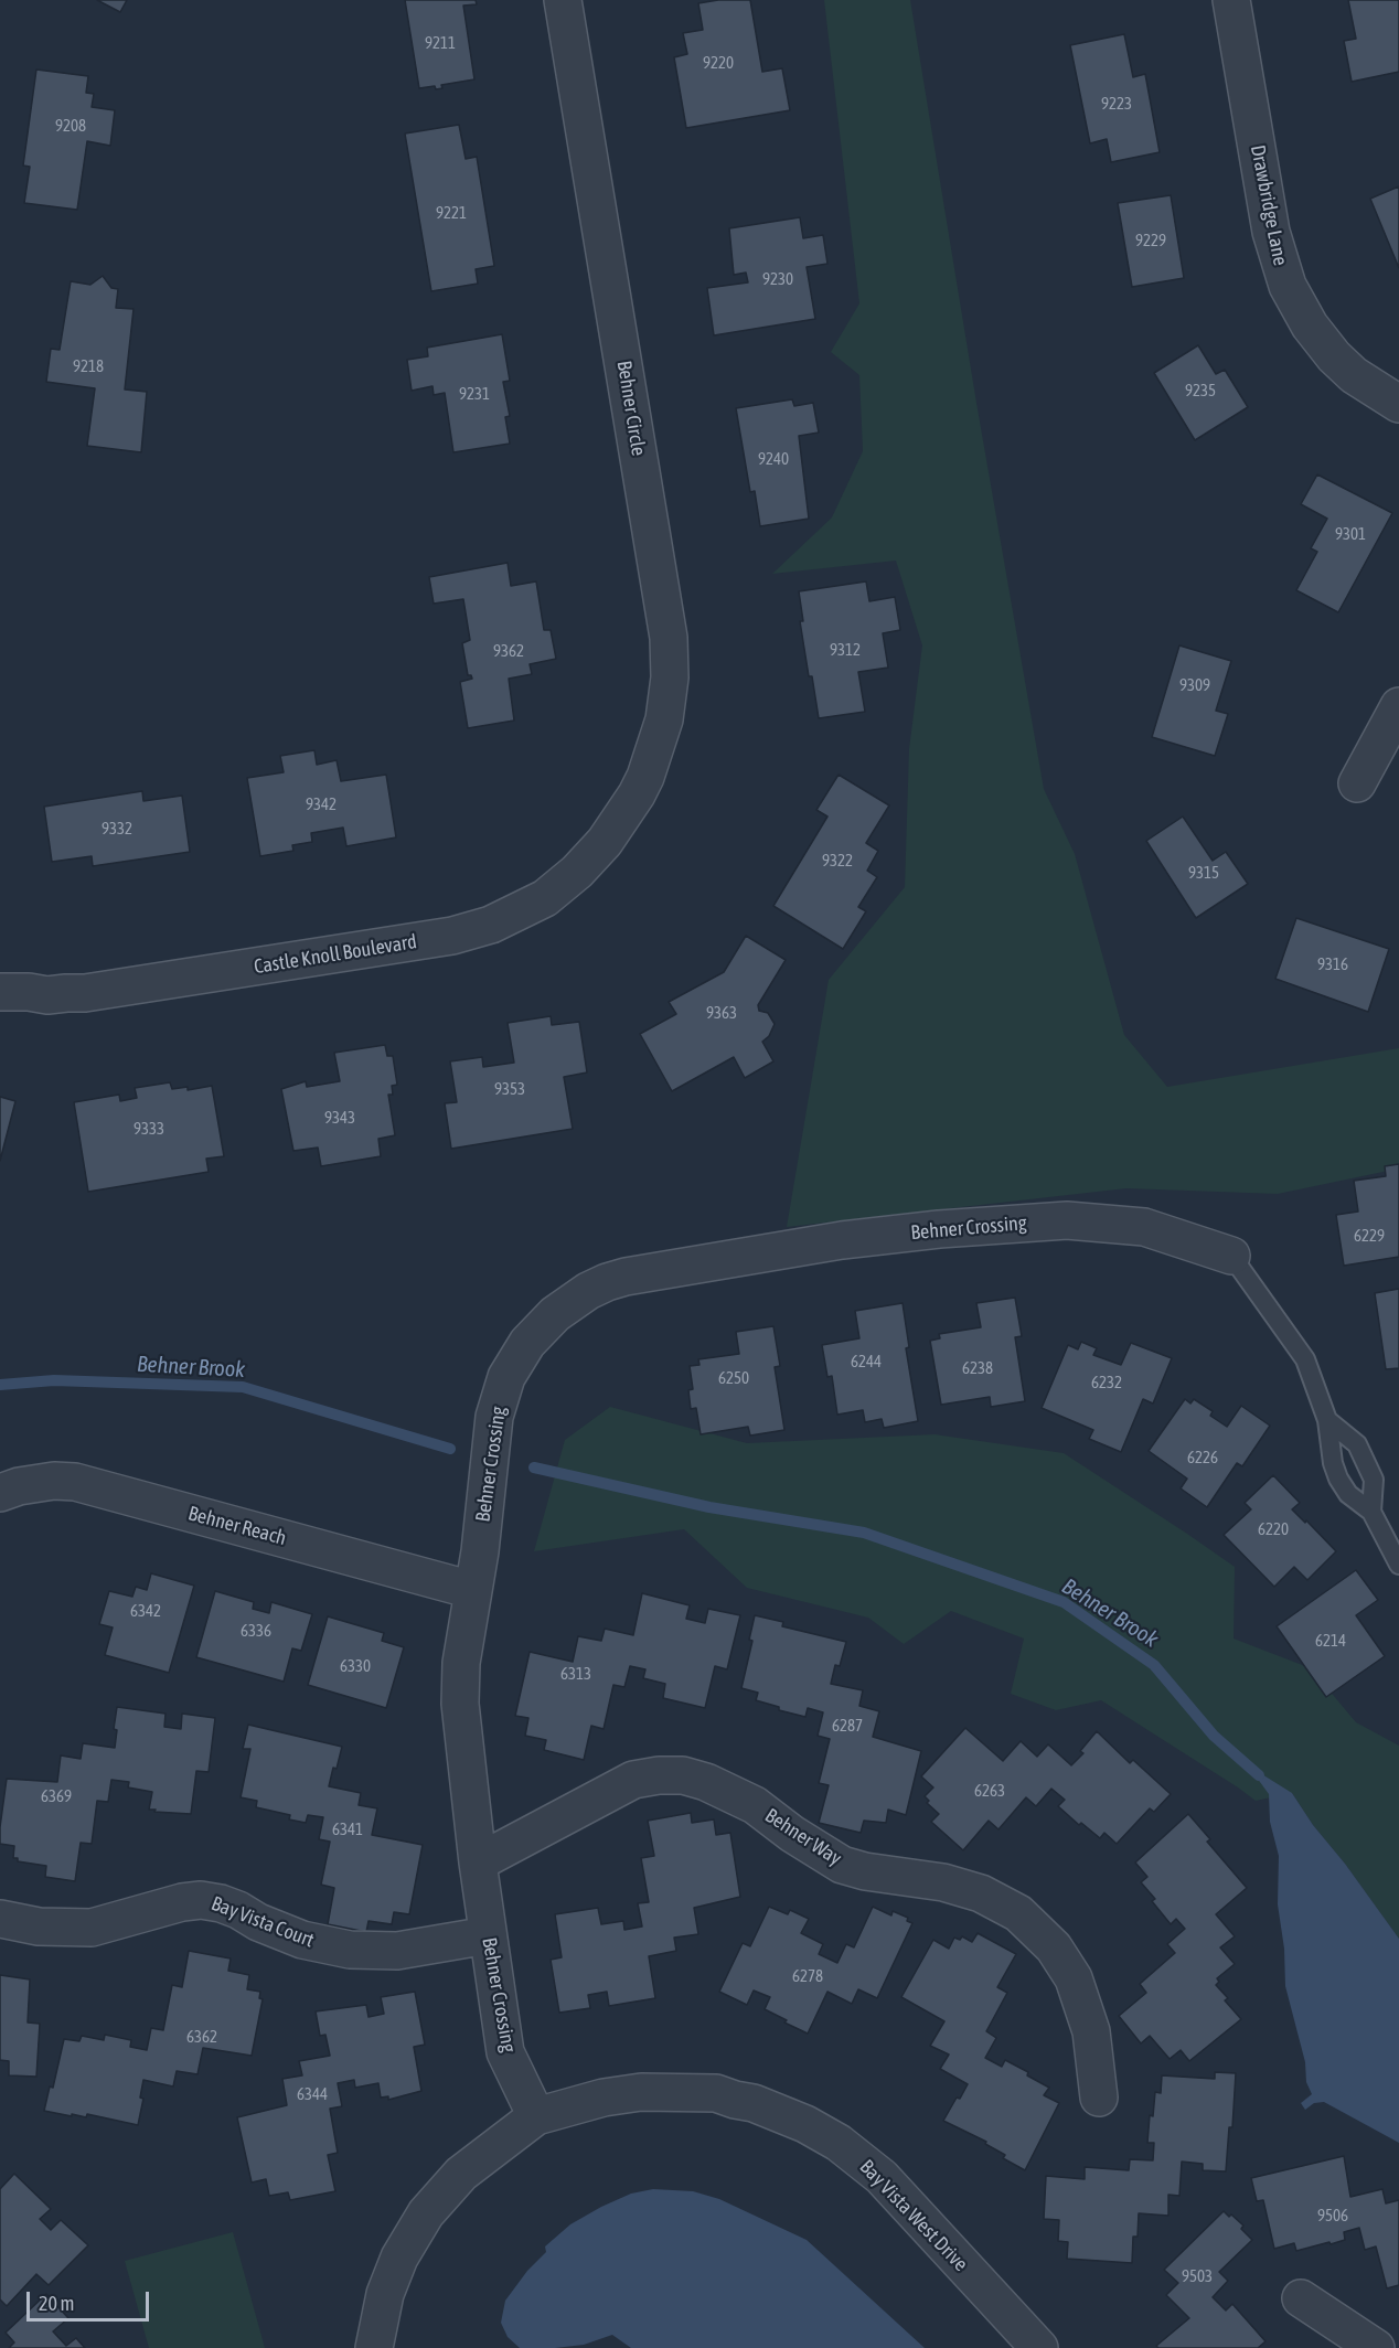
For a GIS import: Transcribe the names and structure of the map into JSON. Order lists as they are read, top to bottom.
{
  "streets": {
    "street": [
      "Drawbridge Lane",
      "Behner Circle",
      "Castle Knoll Boulevard",
      "Behner Crossing",
      "Behner Reach",
      "Behner Way",
      "Bay Vista Court",
      "Bay Vista West Drive"
    ]
  },
  "crossings": [
    ["Behner Circle", "Castle Knoll Boulevard"],
    ["Behner Crossing", "Behner Reach"],
    ["Behner Crossing", "Behner Way"],
    ["Behner Crossing", "Bay Vista Court"],
    ["Behner Crossing", "Bay Vista West Drive"]
  ],
  "water": ["Behner Brook"],
  "house_numbers": [
    "9211",
    "9220",
    "9223",
    "9208",
    "9221",
    "9229",
    "9230",
    "9218",
    "9235",
    "9231",
    "9240",
    "9301",
    "9312",
    "9362",
    "9309",
    "9342",
    "9332",
    "9322",
    "9315",
    "9316",
    "9363",
    "9353",
    "9343",
    "9333",
    "6229",
    "6244",
    "6238",
    "6250",
    "6232",
    "6226",
    "6220",
    "6342",
    "6336",
    "6214",
    "6330",
    "6313",
    "6287",
    "6263",
    "6369",
    "6341",
    "6278",
    "6362",
    "6344",
    "9506",
    "9503"
  ],
  "scale_bar": "20 m"
}
